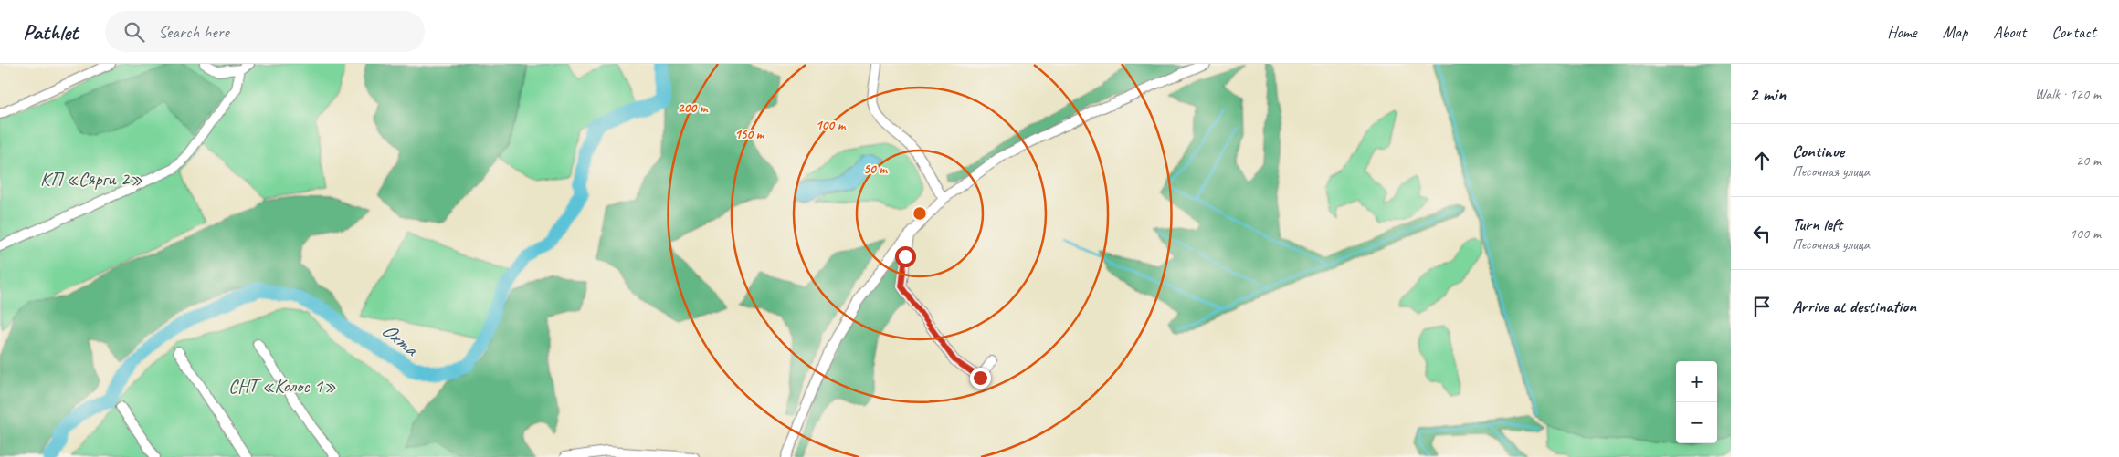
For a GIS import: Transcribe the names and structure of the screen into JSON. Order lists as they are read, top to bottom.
{
  "water": ["Охта"],
  "parks": ["КП «Сярги 2»", "СНТ «Колос 1»"],
  "page": {
    "header": "Pathlet",
    "search": "Search here",
    "nav": [
      "Home",
      "Map",
      "About",
      "Contact"
    ],
    "heading": ["2 min", "Walk · 120 m"],
    "list": [
      ["Continue", "Песочная улица", "20 m"],
      ["Turn left", "Песочная улица", "100 m"],
      "Arrive at destination"
    ],
    "map_buttons": ["+", "−"]
  },
  "rings": [
    "200 m",
    "100 m",
    "150 m",
    "50 m"
  ]
}
